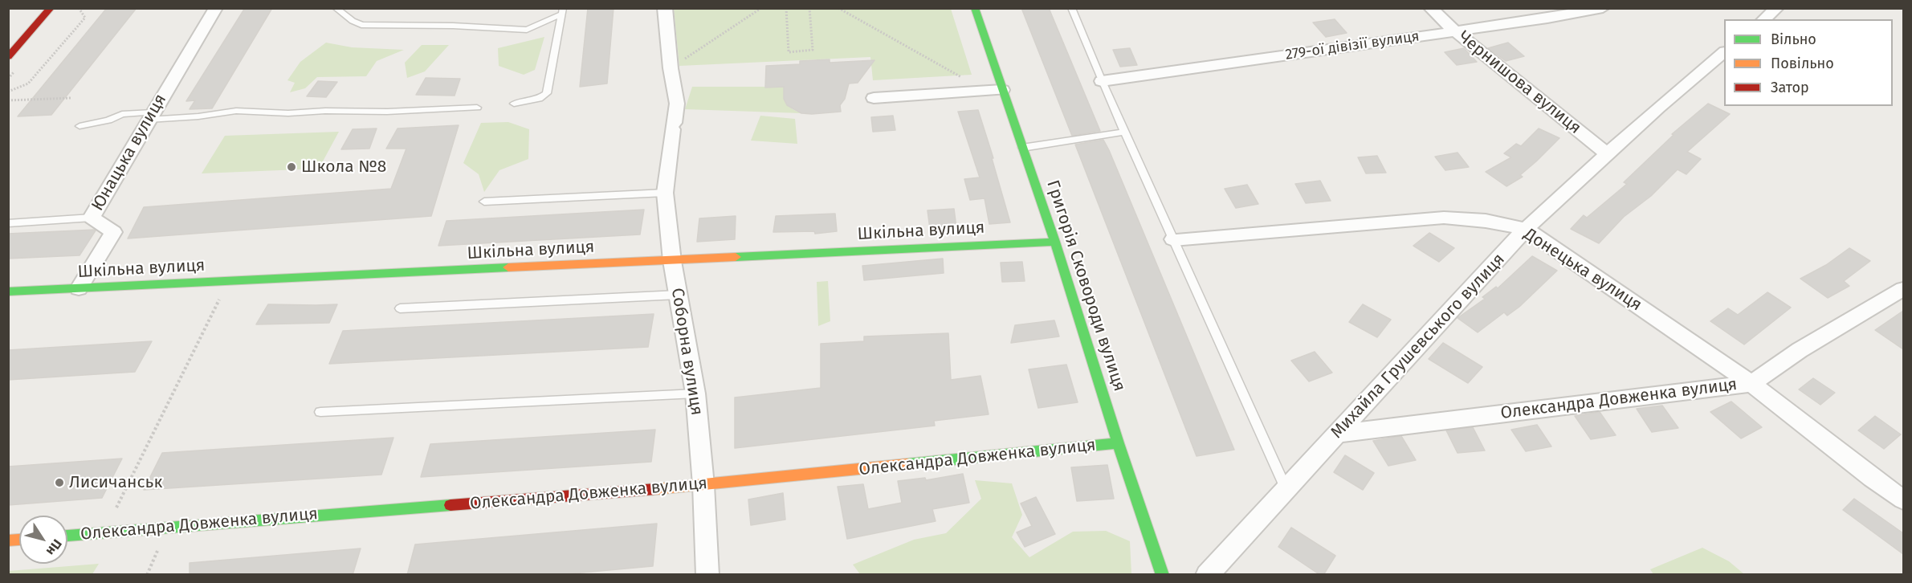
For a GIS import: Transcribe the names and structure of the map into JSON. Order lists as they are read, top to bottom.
{
  "streets": {
    "street": [
      "279-ої дівізії вулиця",
      "Чернишова вулиця",
      "Юнацька вулиця",
      "Шкільна вулиця",
      "Донецька вулиця",
      "Григорія Сковороди вулиця",
      "Михайла Грушевського вулиця",
      "Соборна вулиця",
      "Олександра Довженка вулиця"
    ]
  },
  "crossings": [
    ["279-ої дівізії вулиця", "Чернишова вулиця"],
    ["Чернишова вулиця", "Михайла Грушевського вулиця"],
    ["Юнацька вулиця", "Шкільна вулиця"],
    ["Шкільна вулиця", "Григорія Сковороди вулиця"],
    ["Шкільна вулиця", "Соборна вулиця"],
    ["Донецька вулиця", "Михайла Грушевського вулиця"],
    ["Донецька вулиця", "Олександра Довженка вулиця"],
    ["Григорія Сковороди вулиця", "Олександра Довженка вулиця"],
    ["Михайла Грушевського вулиця", "Олександра Довженка вулиця"],
    ["Соборна вулиця", "Олександра Довженка вулиця"]
  ],
  "places": ["Школа №8", "Лисичанськ"],
  "legend": ["Вільно", "Повільно", "Затор"],
  "north": "bottom right"
}
